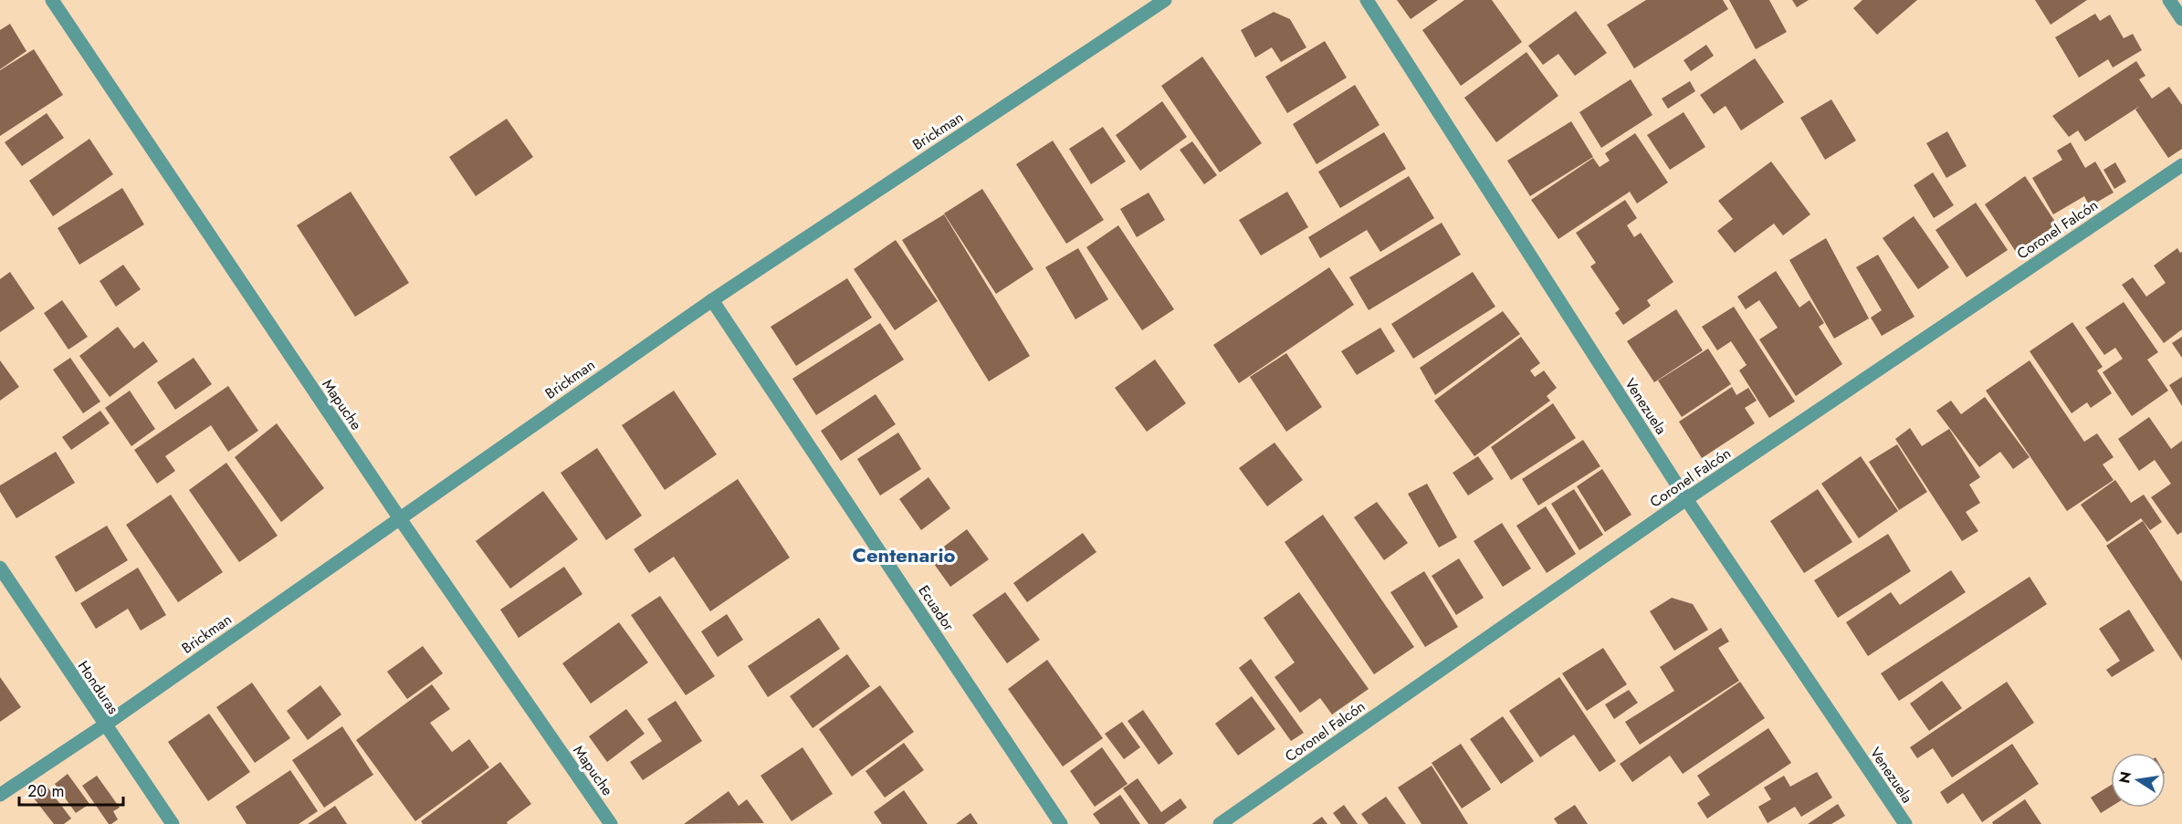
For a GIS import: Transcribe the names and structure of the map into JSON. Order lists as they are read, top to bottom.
{
  "streets": {
    "street": [
      "Brickman",
      "Coronel Falcón",
      "Mapuche",
      "Venezuela",
      "Ecuador",
      "Honduras"
    ]
  },
  "crossings": [
    ["Brickman", "Mapuche"],
    ["Brickman", "Ecuador"],
    ["Brickman", "Honduras"],
    ["Coronel Falcón", "Venezuela"]
  ],
  "districts": ["Centenario"],
  "scale_bar": "20 m",
  "north": "left"
}
